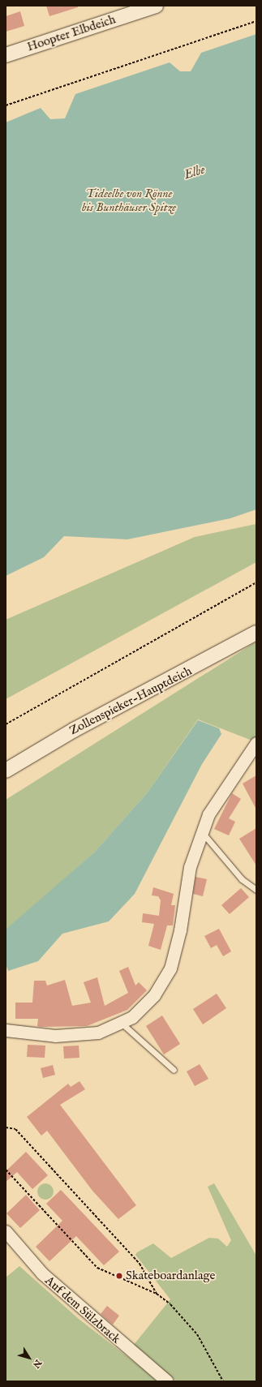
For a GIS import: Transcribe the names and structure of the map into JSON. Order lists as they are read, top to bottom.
{
  "streets": {
    "street": ["Hoopter Elbdeich", "Zollenspieker-Hauptdeich", "Auf dem Sülzbrack"]
  },
  "water": ["Elbe"],
  "parks": ["Tideelbe von Rönne bis Bunthäuser Spitze"],
  "places": ["Skateboardanlage"],
  "north": "bottom right"
}
